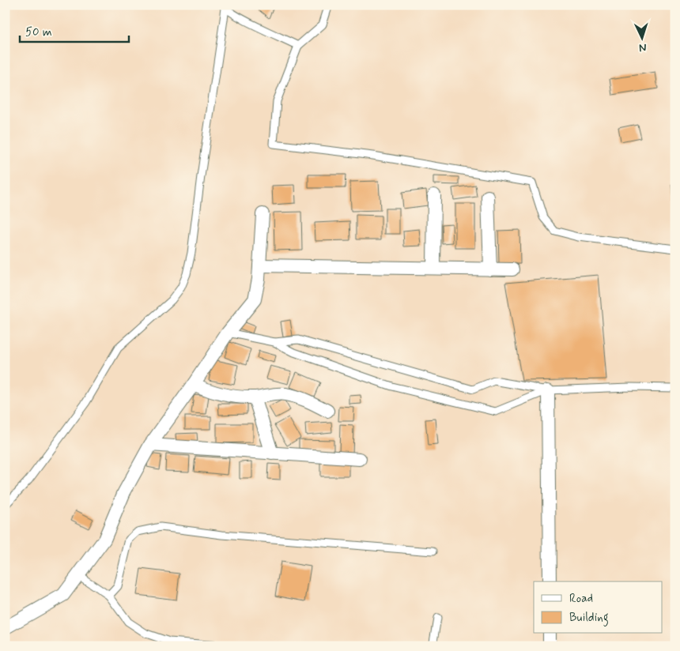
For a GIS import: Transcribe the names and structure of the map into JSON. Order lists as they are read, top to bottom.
{
  "legend": ["Road", "Building"],
  "scale_bar": "50 m",
  "north": "bottom"
}
